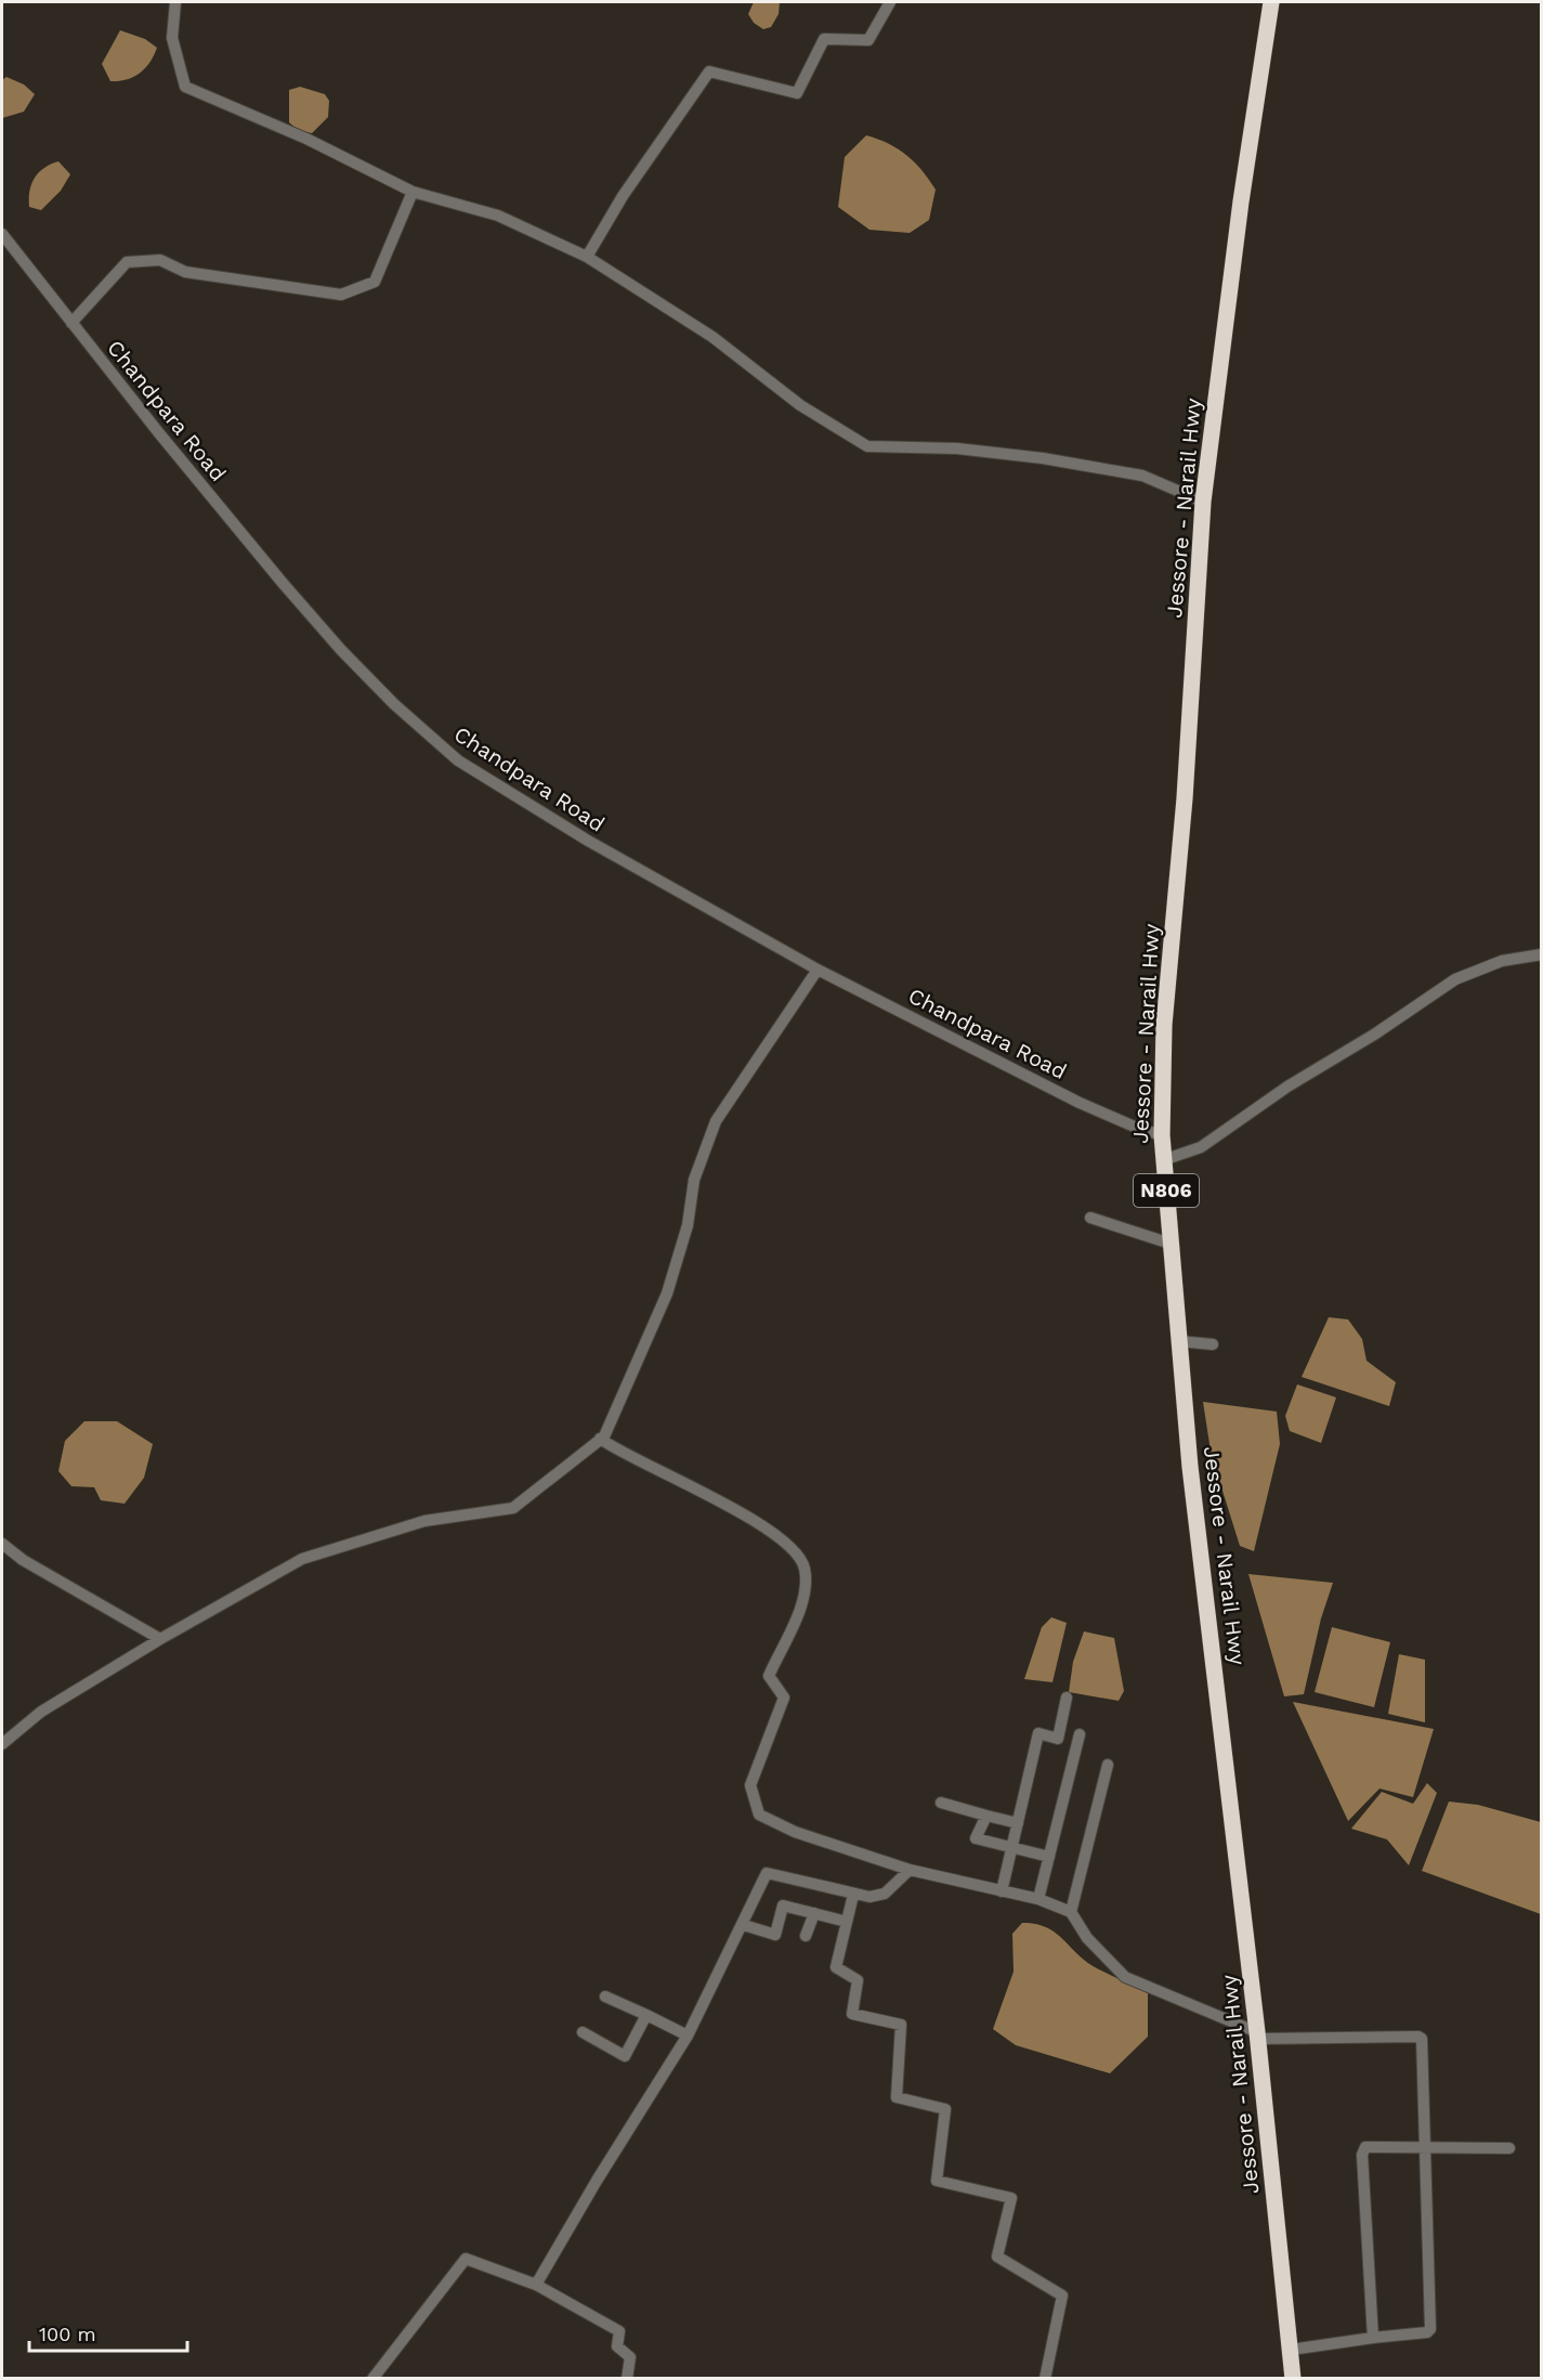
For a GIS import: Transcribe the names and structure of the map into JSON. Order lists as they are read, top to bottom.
{
  "streets": {
    "highway": ["Jessore - Narail Hwy", "N806"],
    "street": ["Chandpara Road"]
  },
  "crossings": [
    ["Chandpara Road", "Jessore - Narail Hwy"]
  ],
  "scale_bar": "100 m"
}
